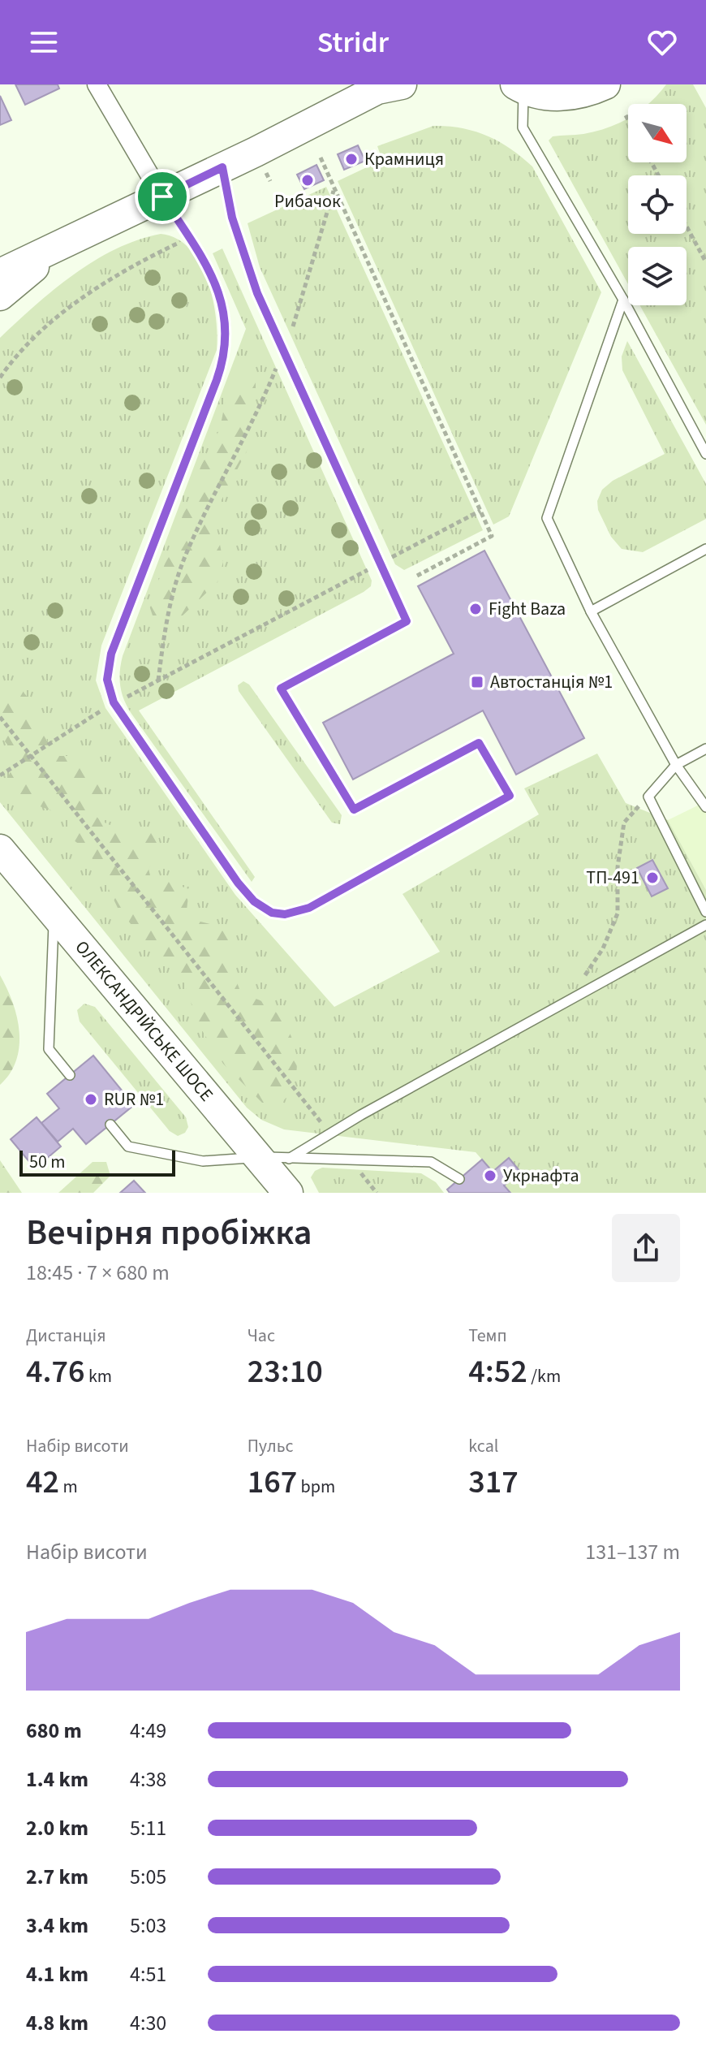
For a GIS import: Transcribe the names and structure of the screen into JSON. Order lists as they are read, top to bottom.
{
  "streets": {
    "main road": ["ОЛЕКСАНДРІЙСЬКЕ ШОСЕ"]
  },
  "places": {
    "other": [
      "Крамниця",
      "Рибачок",
      "Fight Baza",
      "ТП-491",
      "RUR №1",
      "Укрнафта"
    ],
    "transit": ["Автостанція №1"]
  },
  "scale_bar": "50 m",
  "north": "bottom right",
  "page": {
    "header": "Stridr",
    "scale": "50 m",
    "heading": ["Вечірня пробіжка", "18:45 · 7 × 680 m"],
    "stats": [
      ["Дистанція", "4.76 km"],
      ["Час", "23:10"],
      ["Темп", "4:52 /km"],
      ["Набір висоти", "42 m"],
      ["Пульс", "167 bpm"],
      ["kcal", "317"]
    ],
    "chart": ["Набір висоти", "131–137 m"],
    "list": [
      {
        "name": "680 m",
        "note": "4:49"
      },
      {
        "name": "1.4 km",
        "note": "4:38"
      },
      {
        "name": "2.0 km",
        "note": "5:11"
      },
      {
        "name": "2.7 km",
        "note": "5:05"
      },
      {
        "name": "3.4 km",
        "note": "5:03"
      },
      {
        "name": "4.1 km",
        "note": "4:51"
      },
      {
        "name": "4.8 km",
        "note": "4:30"
      }
    ]
  }
}
